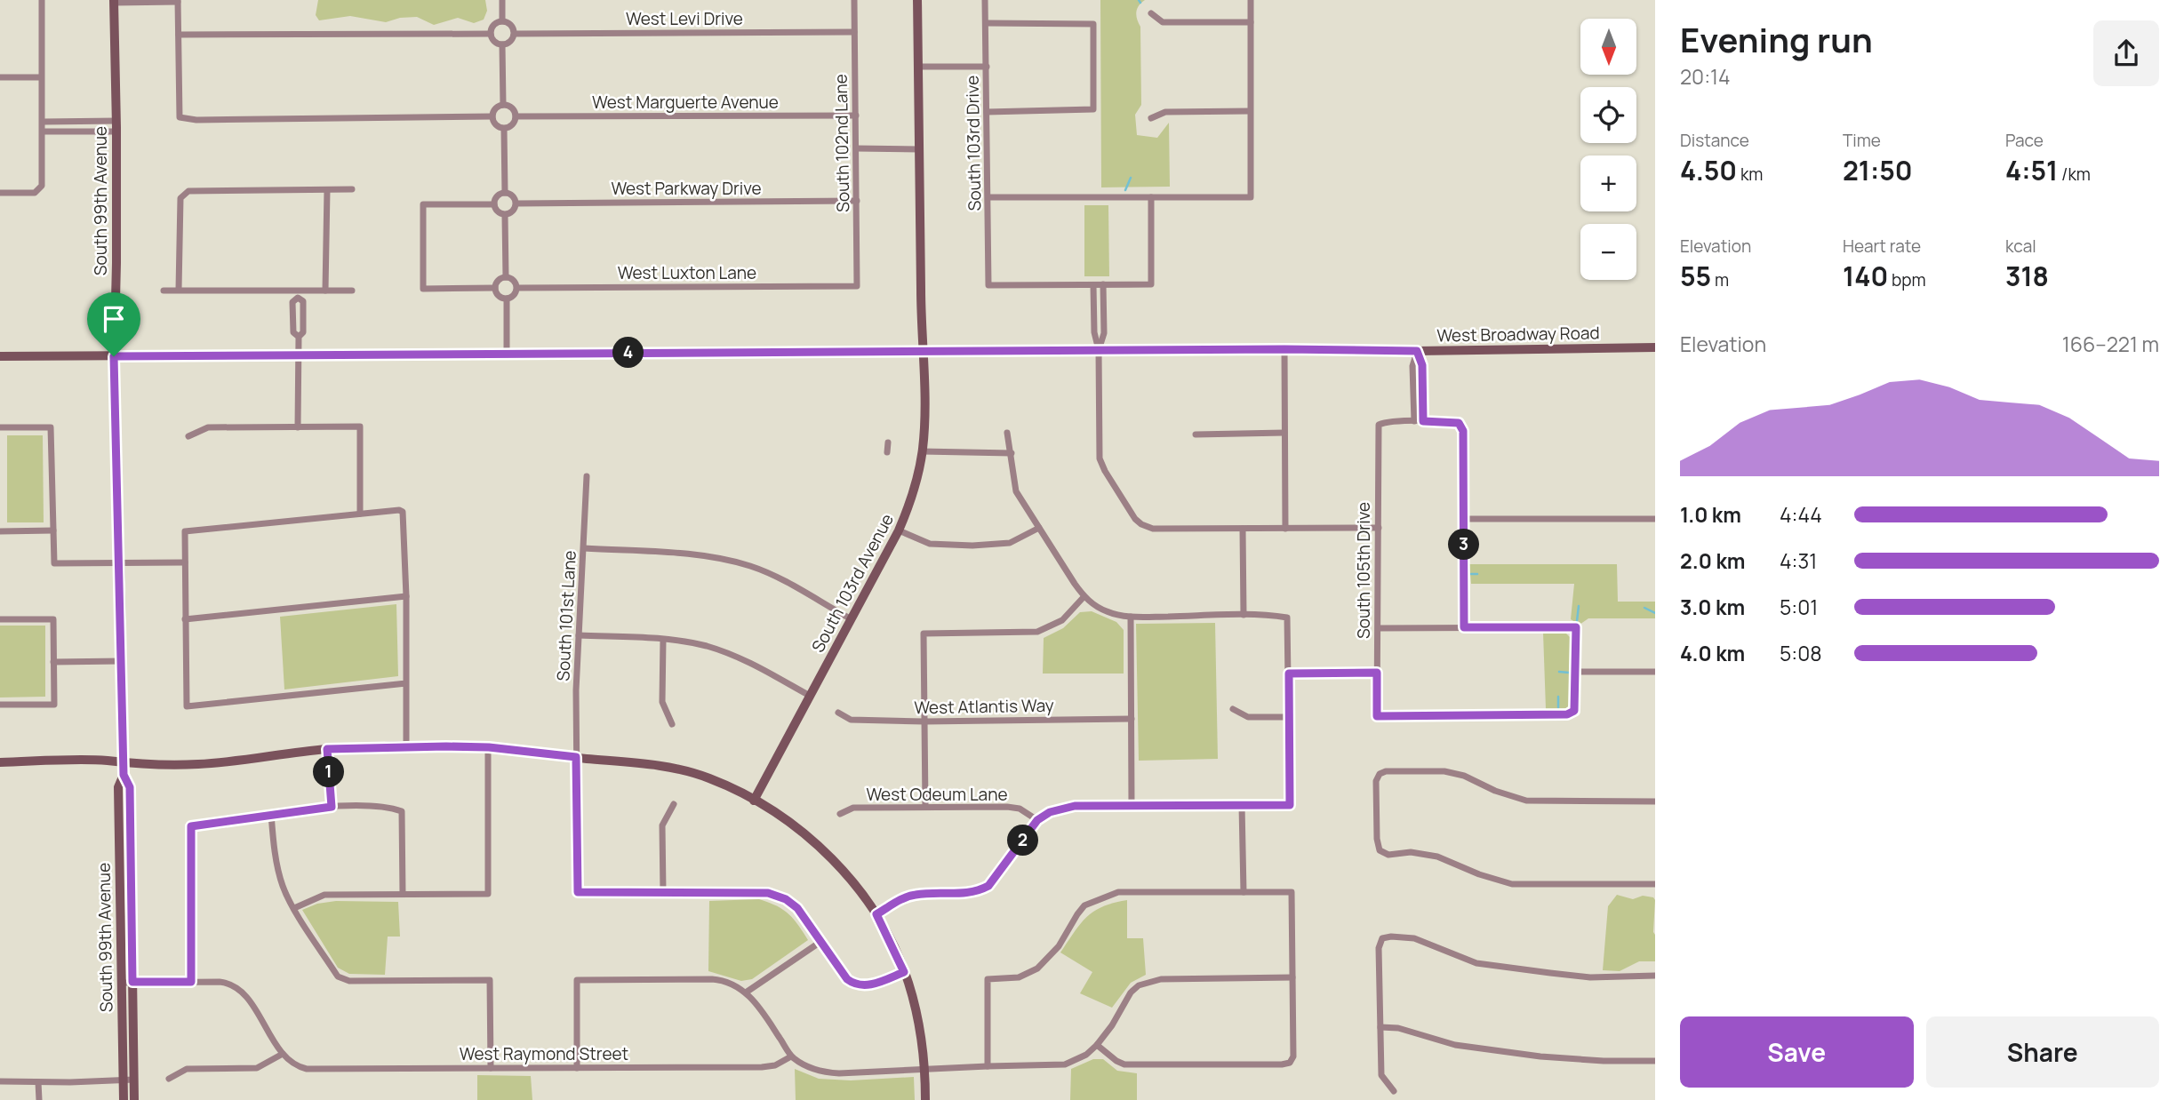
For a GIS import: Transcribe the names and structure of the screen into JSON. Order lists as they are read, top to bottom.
{
  "streets": {
    "main road": ["South 99th Avenue", "West Broadway Road", "South 103rd Avenue"],
    "street": [
      "West Levi Drive",
      "West Marguerte Avenue",
      "South 102nd Lane",
      "South 103rd Drive",
      "West Parkway Drive",
      "West Luxton Lane",
      "South 105th Drive",
      "South 101st Lane",
      "West Atlantis Way",
      "West Odeum Lane",
      "West Raymond Street"
    ]
  },
  "crossings": [
    ["West Levi Drive", "South 102nd Lane"],
    ["West Marguerte Avenue", "South 102nd Lane"],
    ["South 102nd Lane", "West Parkway Drive"],
    ["South 102nd Lane", "West Luxton Lane"],
    ["South 99th Avenue", "West Broadway Road"],
    ["West Broadway Road", "South 103rd Avenue"]
  ],
  "north": "bottom",
  "page": {
    "heading": ["Evening run", "20:14"],
    "map_buttons": ["+", "−"],
    "stats": [
      ["Distance", "4.50 km"],
      ["Time", "21:50"],
      ["Pace", "4:51 /km"],
      ["Elevation", "55 m"],
      ["Heart rate", "140 bpm"],
      ["kcal", "318"]
    ],
    "chart": ["Elevation", "166–221 m"],
    "pins": [
      "4",
      "3",
      "1",
      "2"
    ],
    "list": [
      {
        "name": "1.0 km",
        "note": "4:44"
      },
      {
        "name": "2.0 km",
        "note": "4:31"
      },
      {
        "name": "3.0 km",
        "note": "5:01"
      },
      {
        "name": "4.0 km",
        "note": "5:08"
      }
    ],
    "buttons": ["Save", "Share"]
  }
}
